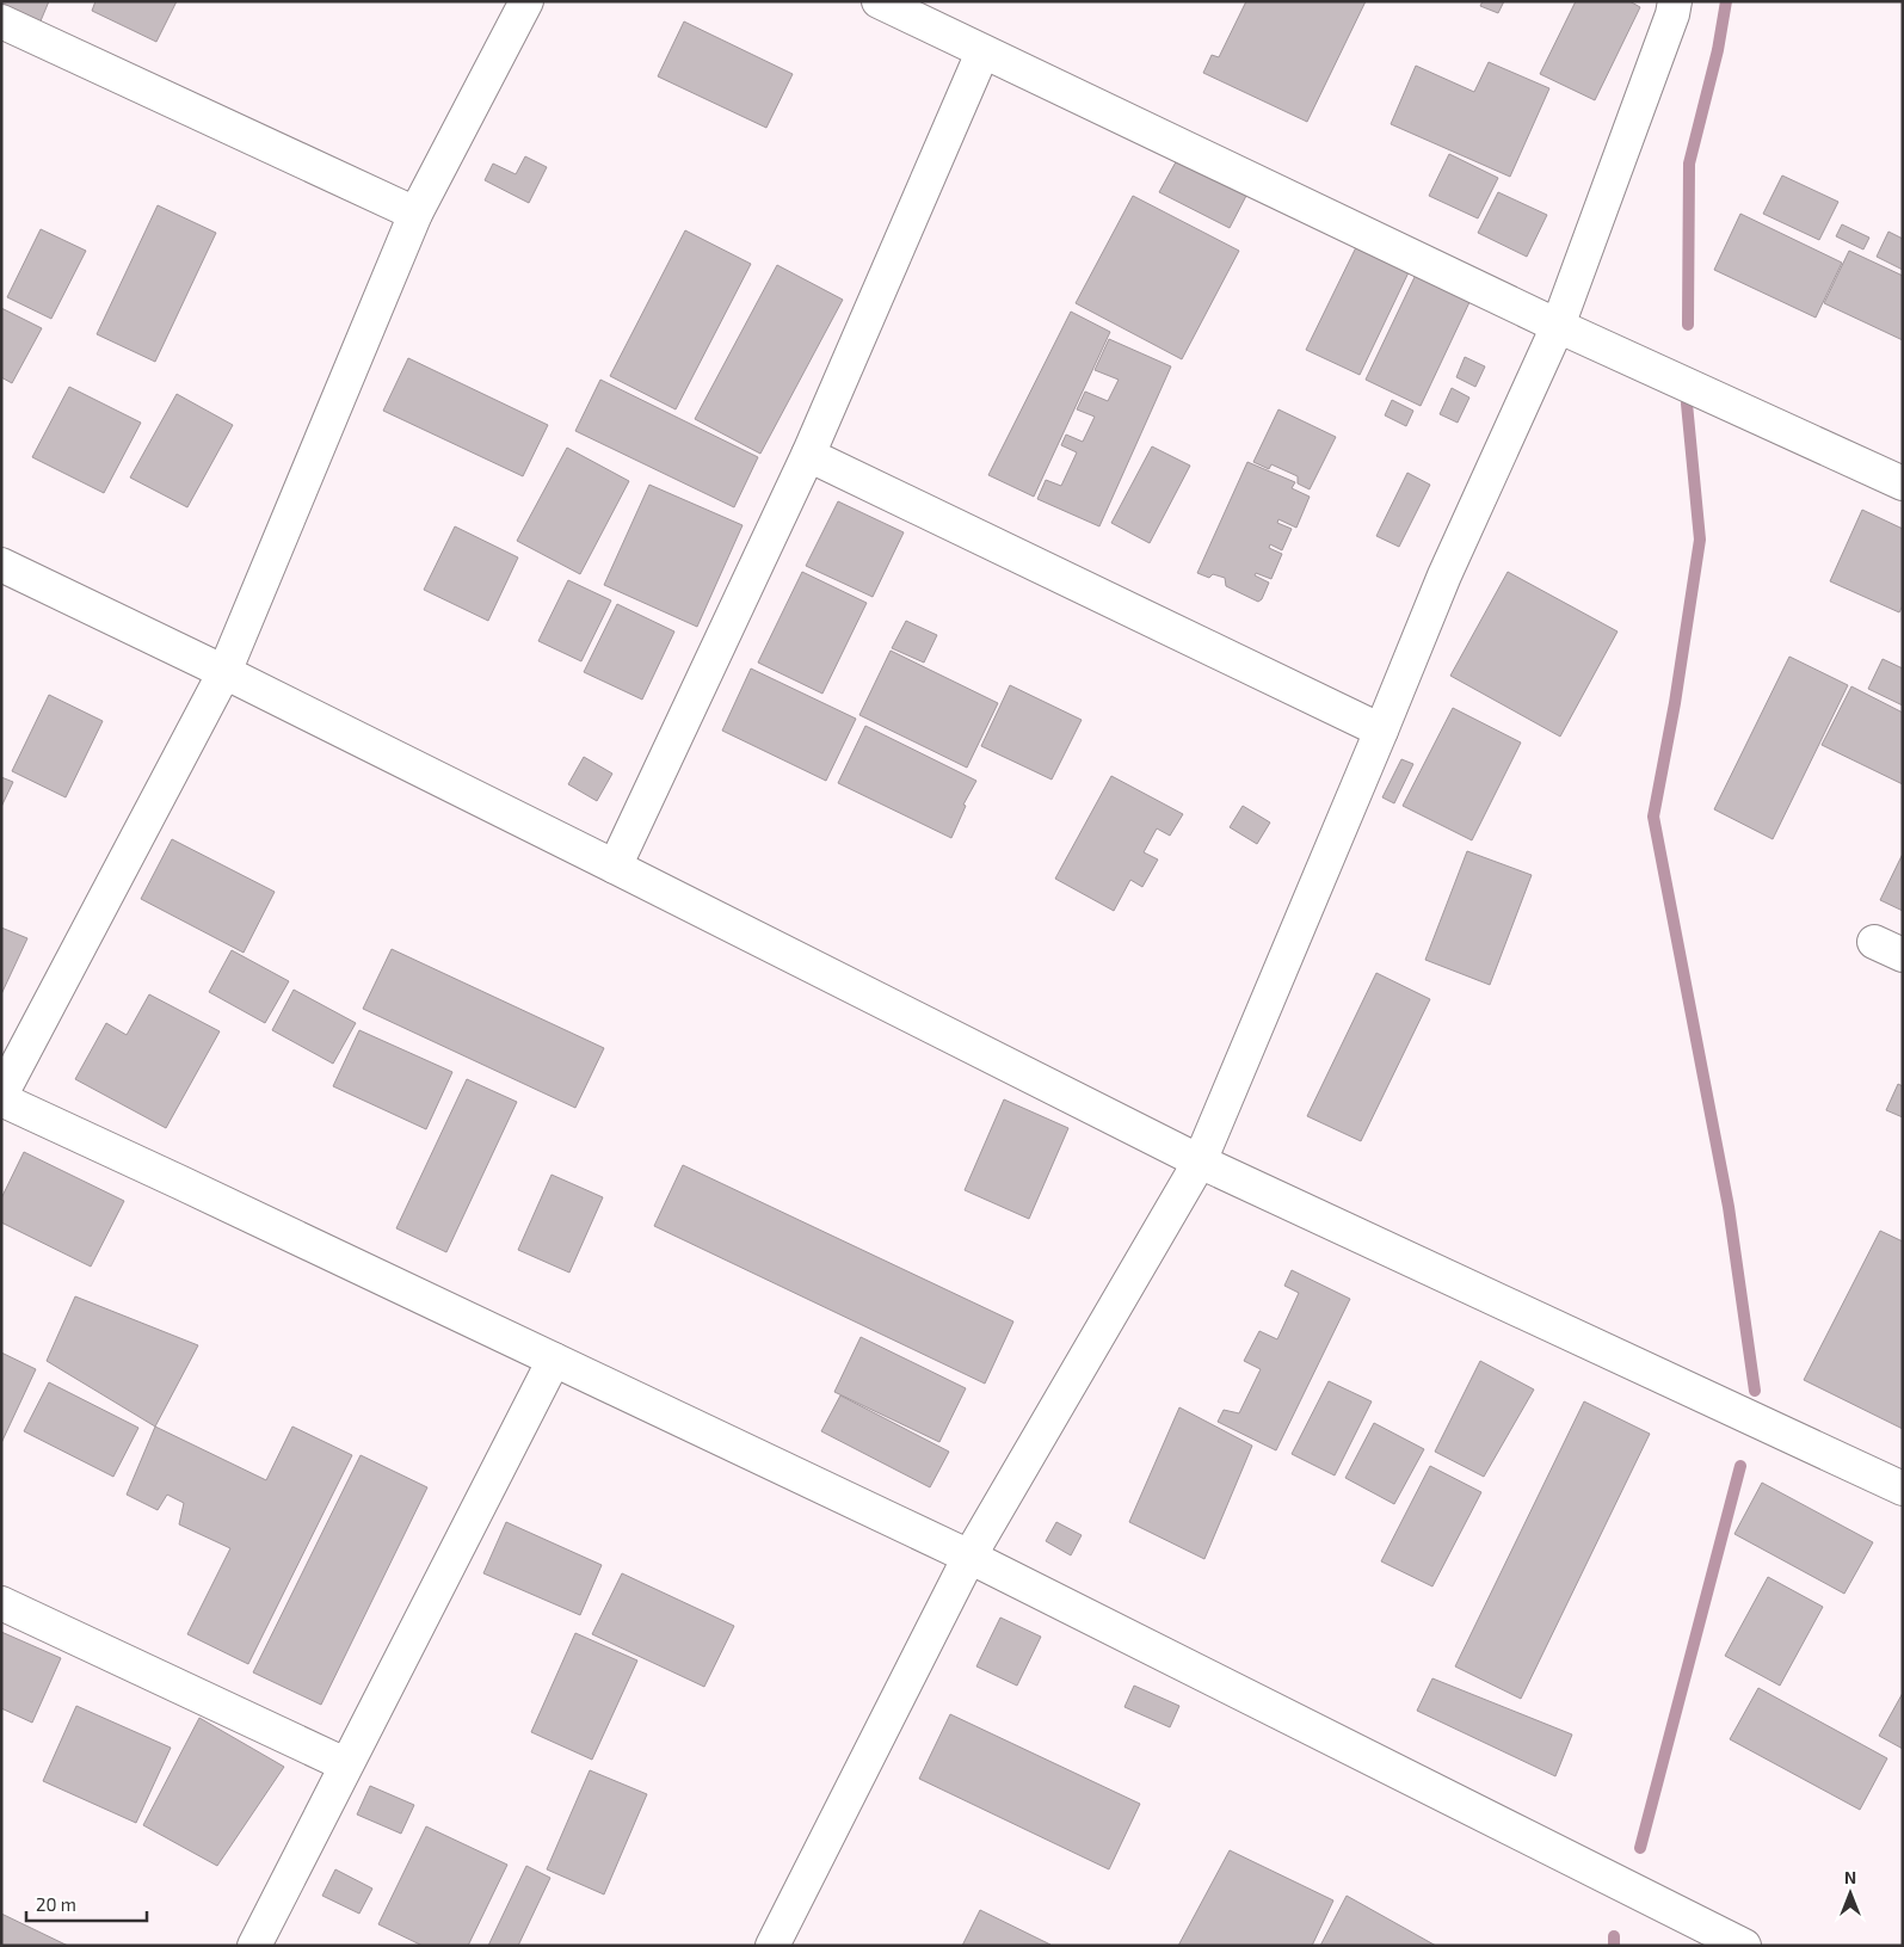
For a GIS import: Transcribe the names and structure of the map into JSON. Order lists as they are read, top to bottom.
{
  "scale_bar": "20 m",
  "north": "top"
}
